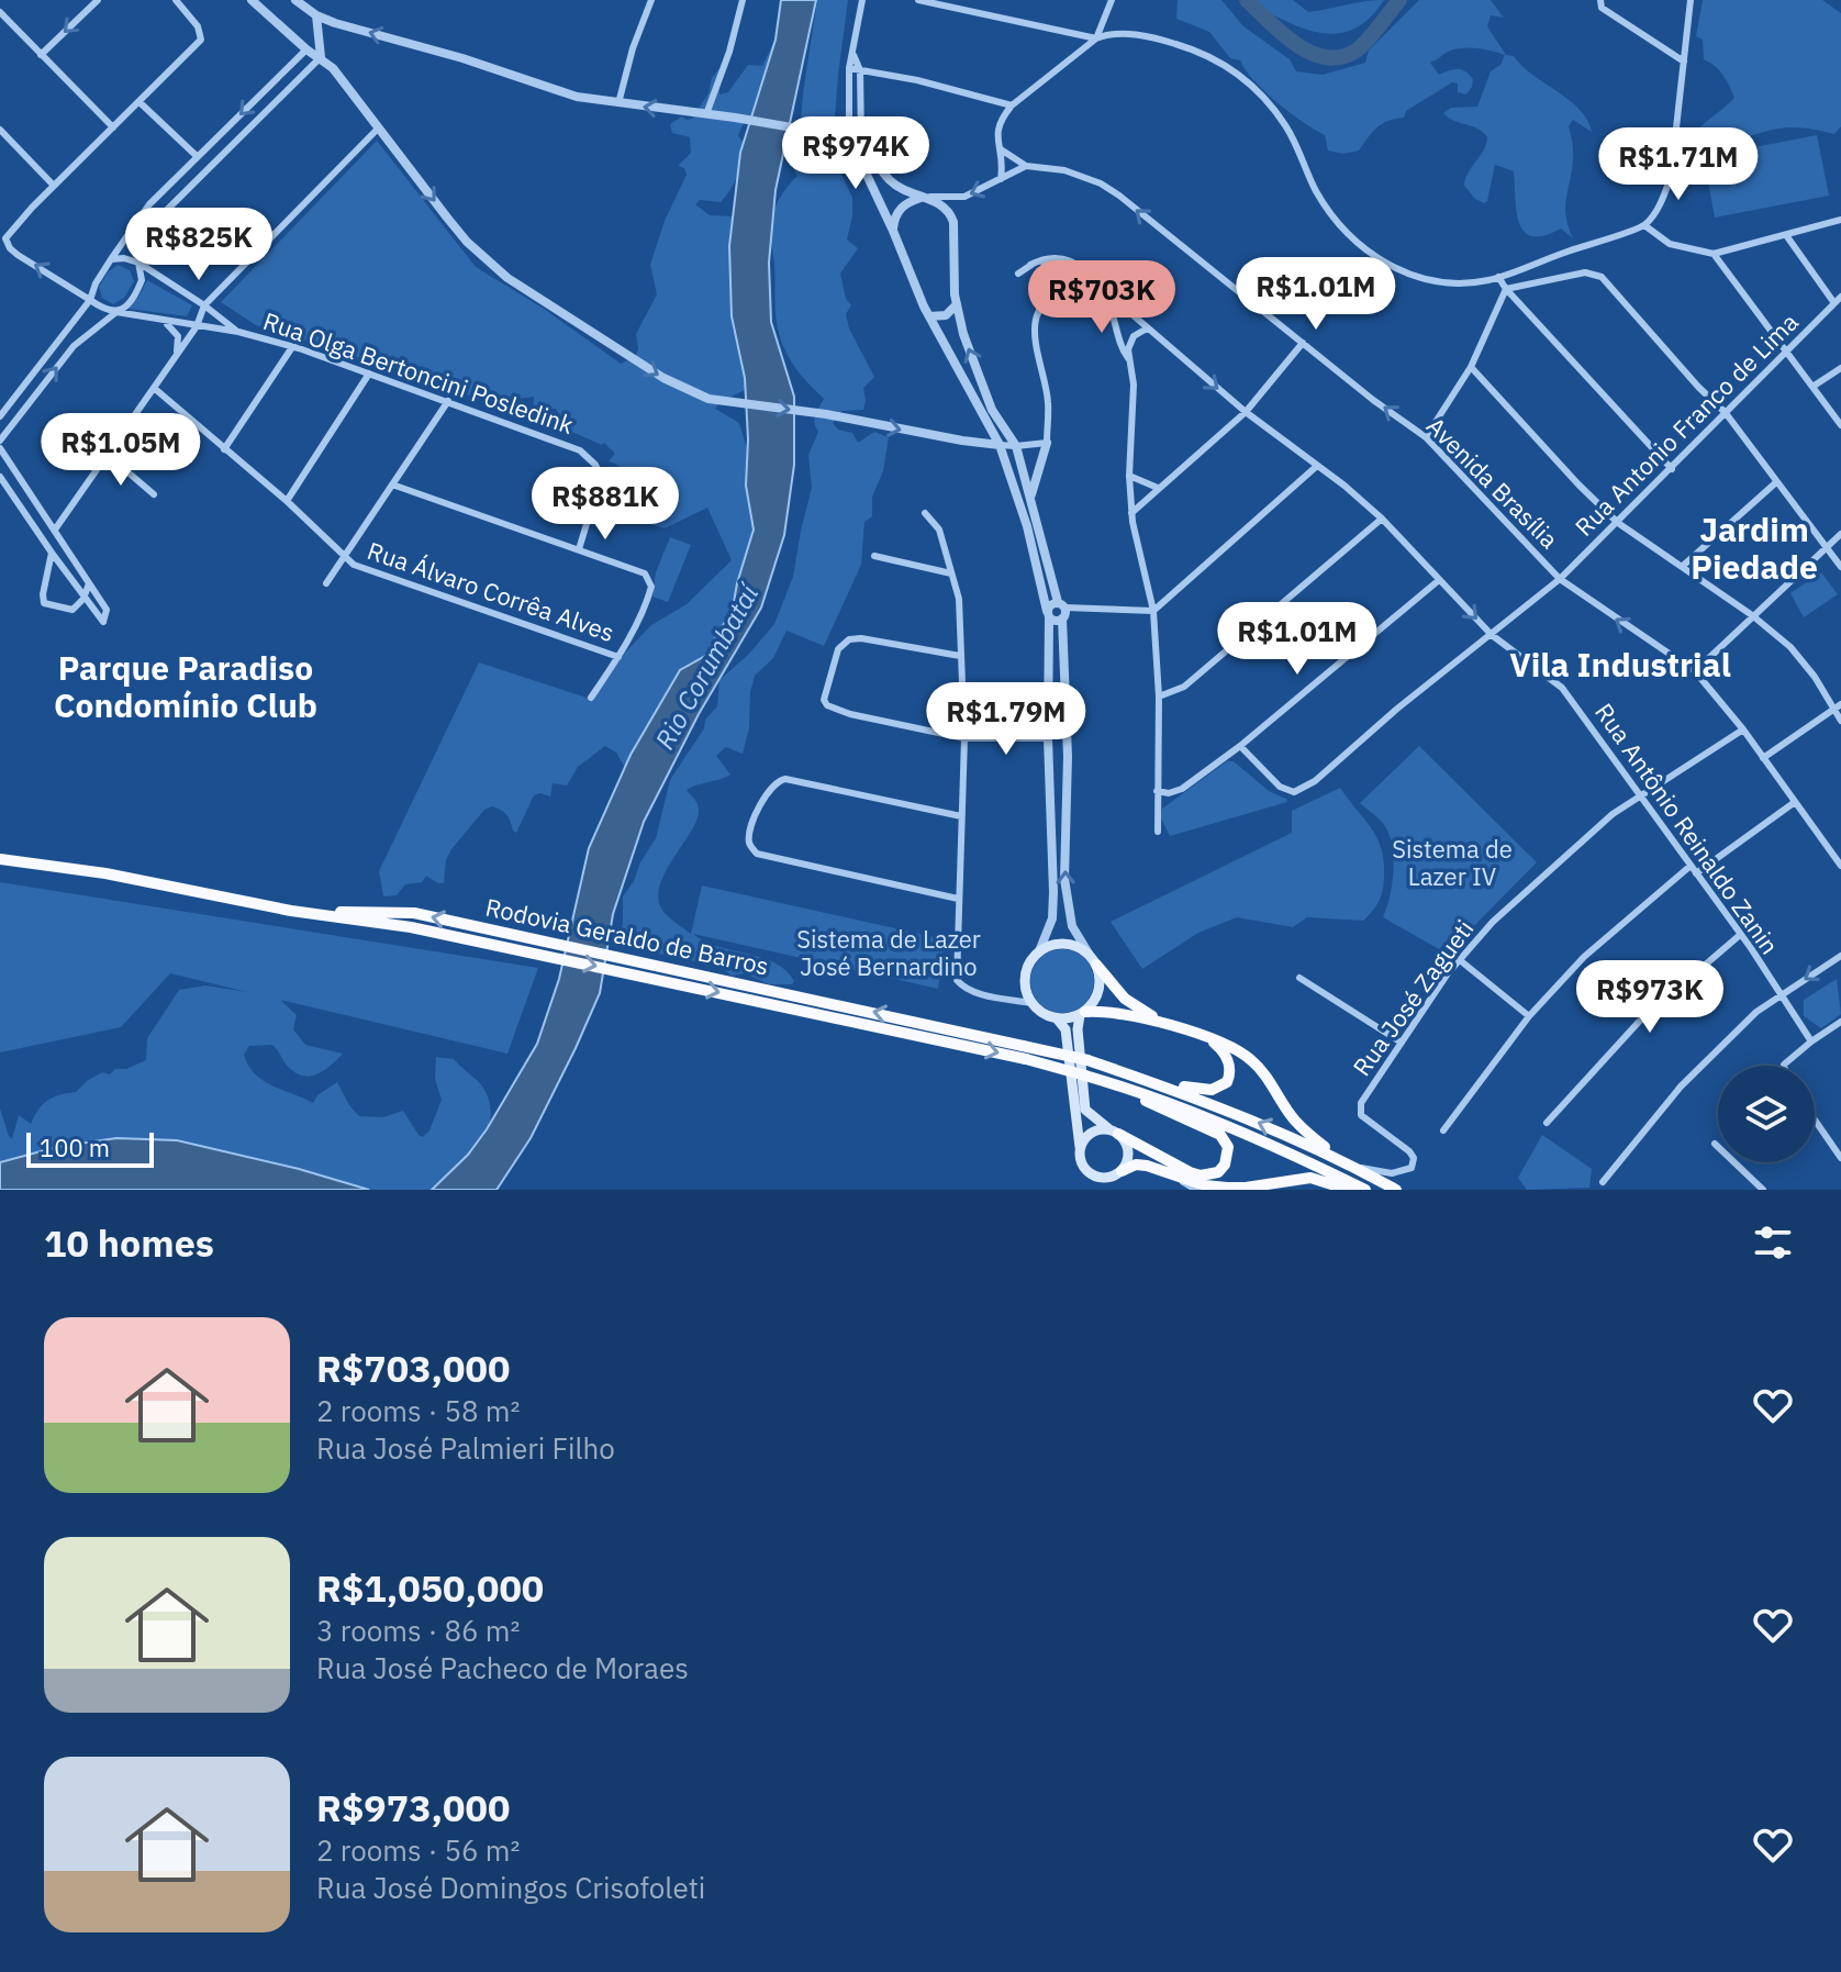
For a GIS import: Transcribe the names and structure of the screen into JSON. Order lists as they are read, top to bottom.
{
  "streets": {
    "highway": ["Rodovia Geraldo de Barros"],
    "street": [
      "Rua Olga Bertoncini Posledink",
      "Rua Antonio Franco de Lima",
      "Avenida Brasília",
      "Rua Álvaro Corrêa Alves",
      "Rua Antônio Reinaldo Zanin",
      "Rua José Zagueti"
    ]
  },
  "crossings": [
    ["Rua Antonio Franco de Lima", "Avenida Brasília"],
    ["Rua Antonio Franco de Lima", "Rua Antônio Reinaldo Zanin"],
    ["Avenida Brasília", "Rua José Zagueti"],
    ["Rua Antônio Reinaldo Zanin", "Rua José Zagueti"],
    ["Rodovia Geraldo de Barros", "Rua José Zagueti"]
  ],
  "one_way": ["Avenida Brasília"],
  "districts": ["Jardim Piedade", "Vila Industrial", "Parque Paradiso Condomínio Club"],
  "water": ["Rio Corumbataí"],
  "parks": ["Sistema de Lazer IV", "Sistema de Lazer José Bernardino"],
  "scale_bar": "100 m",
  "page": {
    "price": [
      "R$974K",
      "R$1.71M",
      "R$825K",
      "R$1.01M",
      "R$703K",
      "R$1.05M",
      "R$881K",
      "R$1.01M",
      "R$1.79M",
      "R$973K"
    ],
    "scale": "100 m",
    "heading": "10 homes",
    "list": [
      {
        "name": "R$703,000",
        "note": "2 rooms · 58 m² · Rua José Palmieri Filho"
      },
      {
        "name": "R$1,050,000",
        "note": "3 rooms · 86 m² · Rua José Pacheco de Moraes"
      },
      {
        "name": "R$973,000",
        "note": "2 rooms · 56 m² · Rua José Domingos Crisofoleti"
      }
    ]
  }
}
